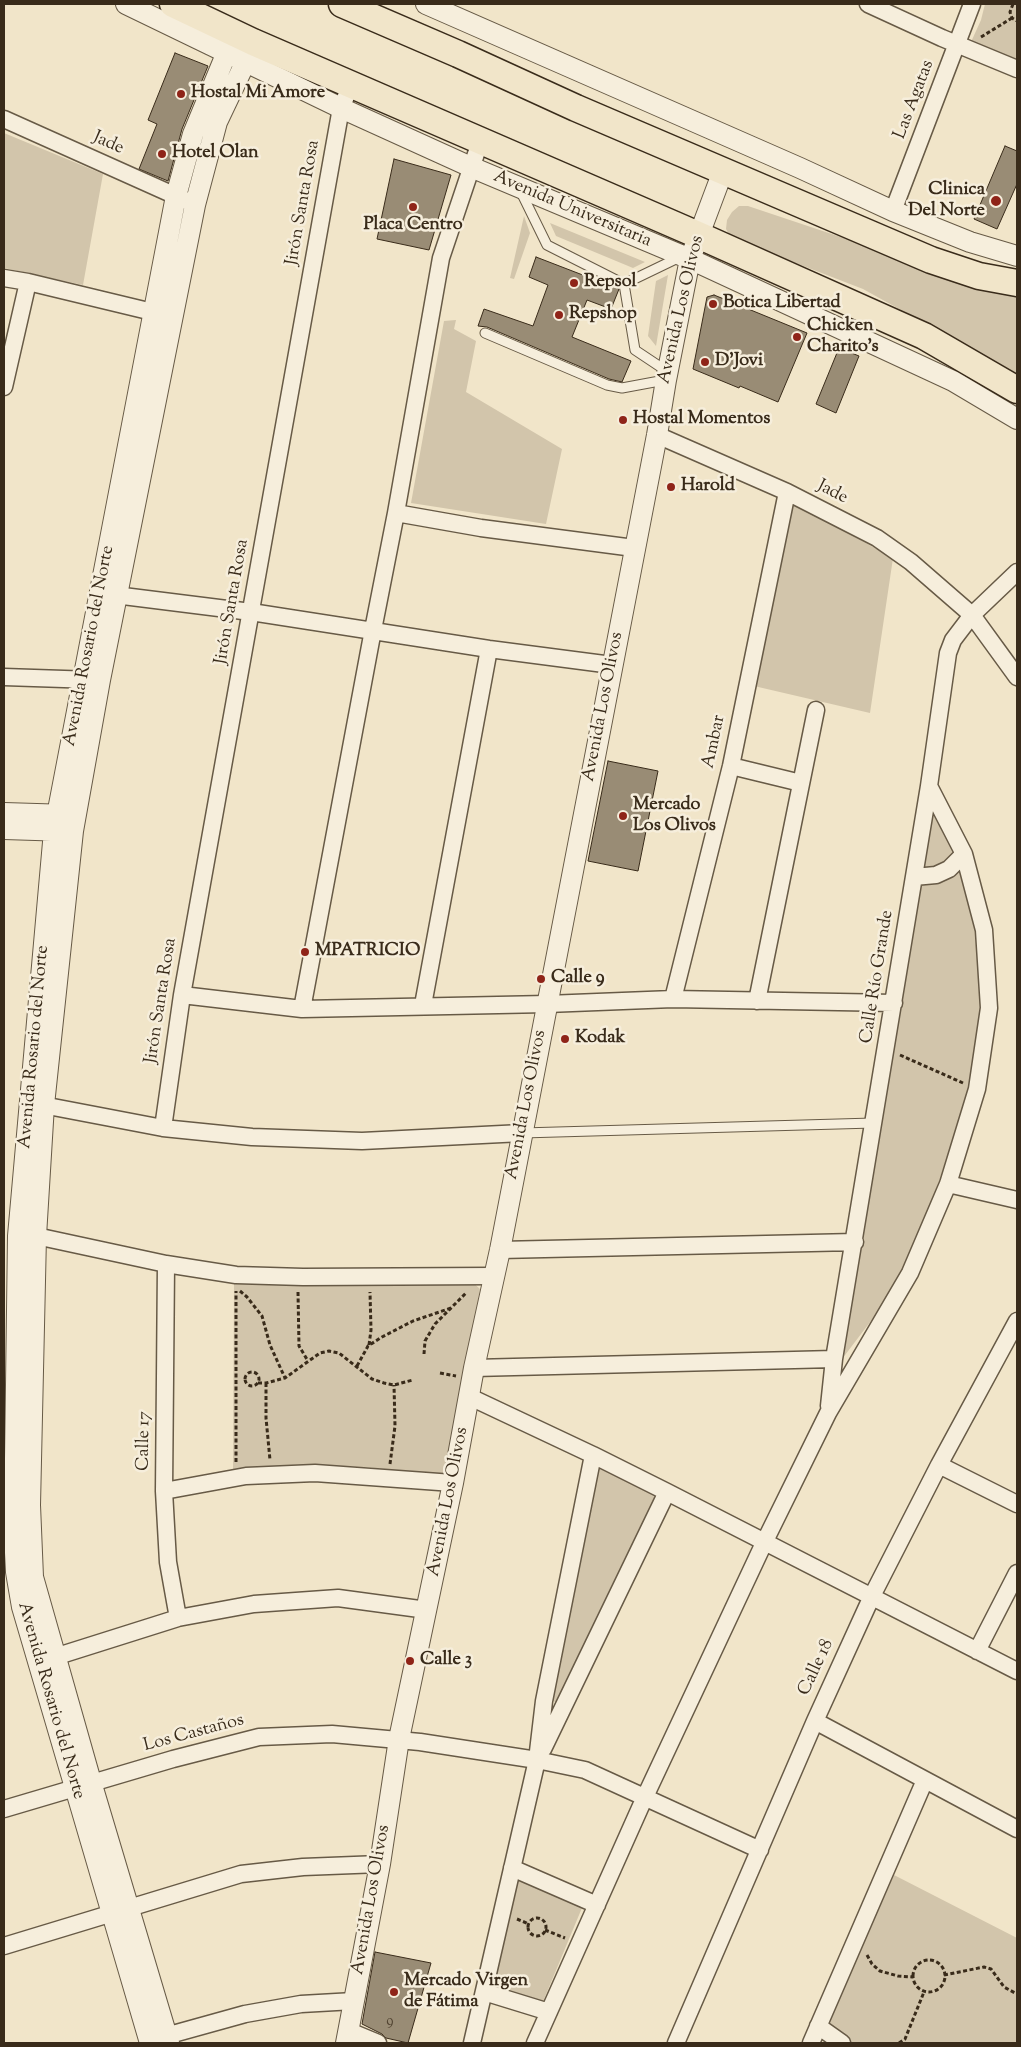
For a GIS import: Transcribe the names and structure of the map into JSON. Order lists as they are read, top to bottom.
{
  "streets": {
    "main road": ["Avenida Universitaria"],
    "street": [
      "Las Agatas",
      "Jade",
      "Jirón Santa Rosa",
      "Avenida Los Olivos",
      "Avenida Rosario del Norte",
      "Ambar",
      "Calle Río Grande",
      "Calle 17",
      "Calle 18",
      "Los Castaños"
    ]
  },
  "crossings": [
    ["Jade", "Avenida Los Olivos"],
    ["Jade", "Avenida Rosario del Norte"],
    ["Jade", "Ambar"],
    ["Jade", "Calle Río Grande"],
    ["Jirón Santa Rosa", "Avenida Universitaria"],
    ["Avenida Universitaria", "Avenida Los Olivos"],
    ["Avenida Universitaria", "Avenida Rosario del Norte"],
    ["Avenida Los Olivos", "Los Castaños"],
    ["Avenida Rosario del Norte", "Los Castaños"],
    ["Calle 18", "Los Castaños"]
  ],
  "places": [
    "Hostal Mi Amore",
    "Hotel Olan",
    "Clinica Del Norte",
    "Placa Centro",
    "Repsol",
    "Botica Libertad",
    "Repshop",
    "Chicken Charito's",
    "D'Jovi",
    "Hostal Momentos",
    "Harold",
    "Mercado Los Olivos",
    "MPATRICIO",
    "Calle 9",
    "Kodak",
    "Calle 3",
    "Mercado Virgen de Fátima"
  ],
  "house_numbers": ["9"]
}
